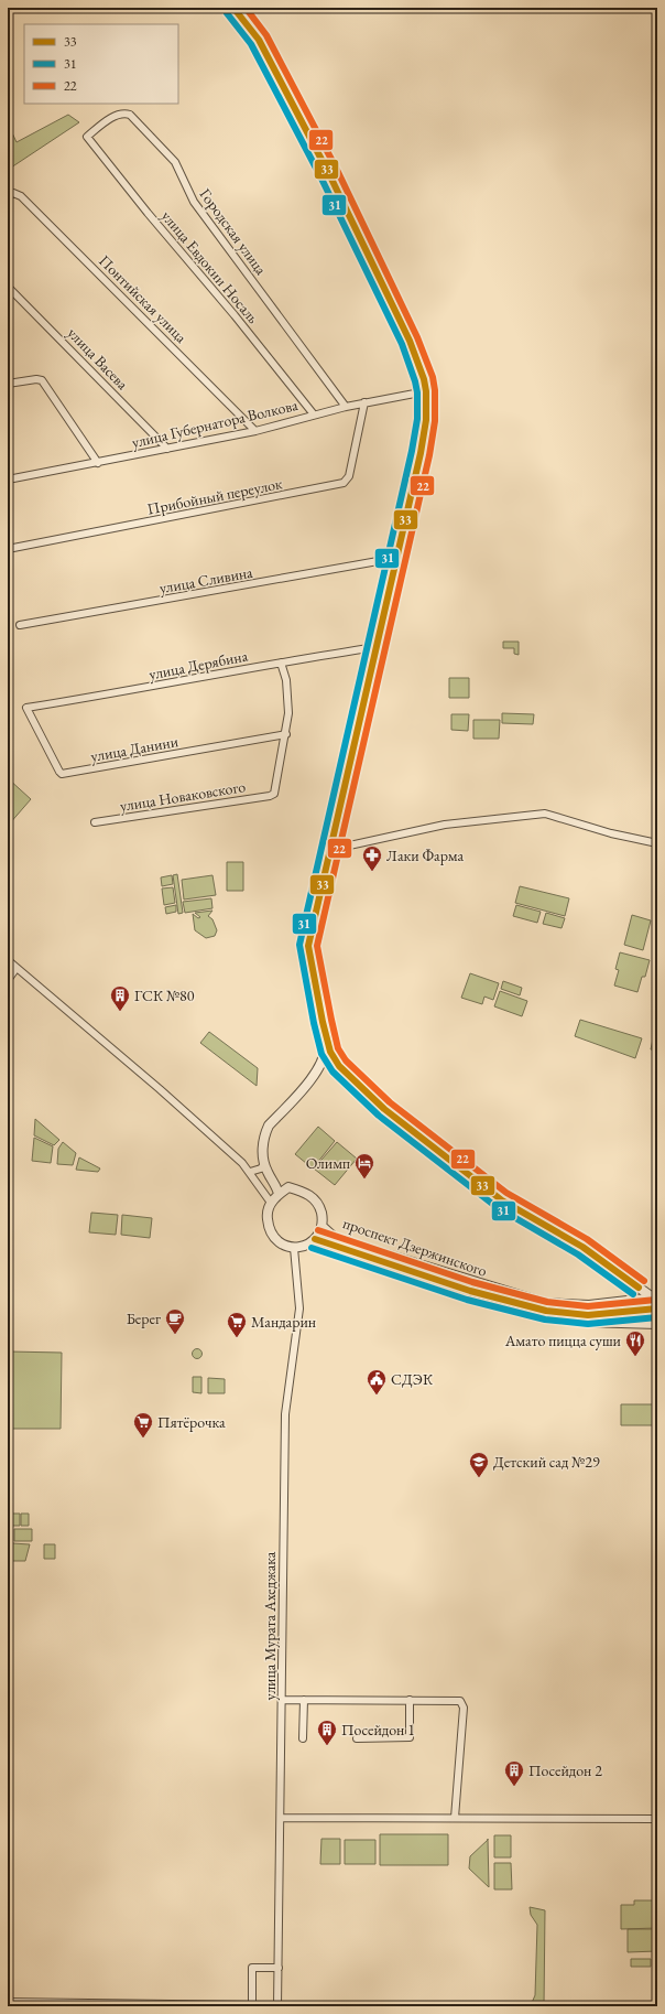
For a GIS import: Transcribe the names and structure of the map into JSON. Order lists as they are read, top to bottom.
{
  "streets": {
    "street": [
      "Городская улица",
      "улица Евдокии Носаль",
      "Понтийская улица",
      "улица Васева",
      "улица Губернатора Волкова",
      "Прибойный переулок",
      "улица Сливина",
      "улица Дерябина",
      "улица Данини",
      "улица Новаковского",
      "проспект Дзержинского",
      "улица Мурата Ахеджака"
    ]
  },
  "crossings": [
    ["Городская улица", "улица Евдокии Носаль"],
    ["Городская улица", "улица Губернатора Волкова"],
    ["улица Евдокии Носаль", "улица Губернатора Волкова"],
    ["Понтийская улица", "улица Губернатора Волкова"],
    ["улица Васева", "улица Губернатора Волкова"],
    ["улица Губернатора Волкова", "Прибойный переулок"],
    ["улица Дерябина", "улица Данини"],
    ["улица Данини", "улица Новаковского"],
    ["проспект Дзержинского", "улица Мурата Ахеджака"]
  ],
  "places": {
    "pharmacy": ["Лаки Фарма"],
    "building": ["ГСК №80", "Посейдон 1", "Посейдон 2"],
    "hotel": ["Олимп"],
    "cafe": ["Берег"],
    "supermarket": ["Мандарин", "Пятёрочка"],
    "restaurant": ["Амато пицца суши"],
    "public building": ["СДЭК"],
    "school or university": ["Детский сад №29"]
  },
  "lines": ["transit line 33", "transit line 22", "transit line 31"],
  "legend": ["33", "31", "22"]
}
